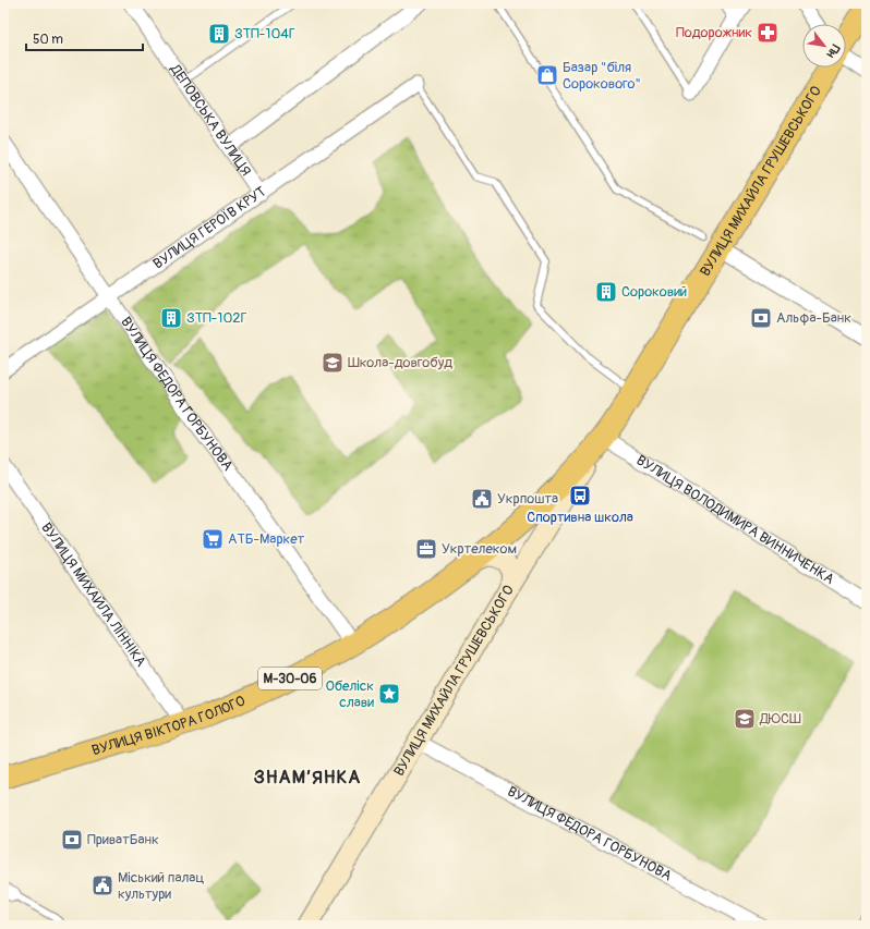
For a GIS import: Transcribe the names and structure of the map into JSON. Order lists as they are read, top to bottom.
{
  "streets": {
    "main road": ["ВУЛИЦЯ МИХАЙЛА ГРУШЕВСЬКОГО", "М-30-06", "ВУЛИЦЯ ВІКТОРА ГОЛОГО"],
    "street": [
      "ДЕПОВСЬКА ВУЛИЦЯ",
      "ВУЛИЦЯ ГЕРОЇВ КРУТ",
      "ВУЛИЦЯ ФЕДОРА ГОРБУНОВА",
      "ВУЛИЦЯ ВОЛОДИМИРА ВИННИЧЕНКА",
      "ВУЛИЦЯ МИХАЙЛА ЛІННІКА"
    ]
  },
  "crossings": [
    ["ДЕПОВСЬКА ВУЛИЦЯ", "ВУЛИЦЯ ГЕРОЇВ КРУТ"],
    ["ВУЛИЦЯ МИХАЙЛА ГРУШЕВСЬКОГО", "ВУЛИЦЯ ФЕДОРА ГОРБУНОВА"],
    ["ВУЛИЦЯ МИХАЙЛА ГРУШЕВСЬКОГО", "ВУЛИЦЯ ВОЛОДИМИРА ВИННИЧЕНКА"],
    ["ВУЛИЦЯ МИХАЙЛА ГРУШЕВСЬКОГО", "ВУЛИЦЯ ВІКТОРА ГОЛОГО"],
    ["ВУЛИЦЯ ГЕРОЇВ КРУТ", "ВУЛИЦЯ ФЕДОРА ГОРБУНОВА"],
    ["ВУЛИЦЯ ФЕДОРА ГОРБУНОВА", "ВУЛИЦЯ ВІКТОРА ГОЛОГО"],
    ["ВУЛИЦЯ МИХАЙЛА ЛІННІКА", "ВУЛИЦЯ ВІКТОРА ГОЛОГО"]
  ],
  "districts": ["ЗНАМ’ЯНКА"],
  "places": {
    "pharmacy": ["Подорожник"],
    "building": ["ЗТП-104Г", "Сороковий", "ЗТП-102Г"],
    "shop": ["Базар \"біля Сорокового\""],
    "bank": ["Альфа-Банк", "ПриватБанк"],
    "school or university": ["Школа-довгобуд", "ДЮСШ"],
    "bus stop": ["Спортивна школа"],
    "public building": ["Укрпошта", "Міський палац культури"],
    "supermarket": ["АТБ-Маркет"],
    "office": ["Укртелеком"],
    "place": ["Обеліск слави"]
  },
  "scale_bar": "50 m",
  "north": "bottom right"
}
